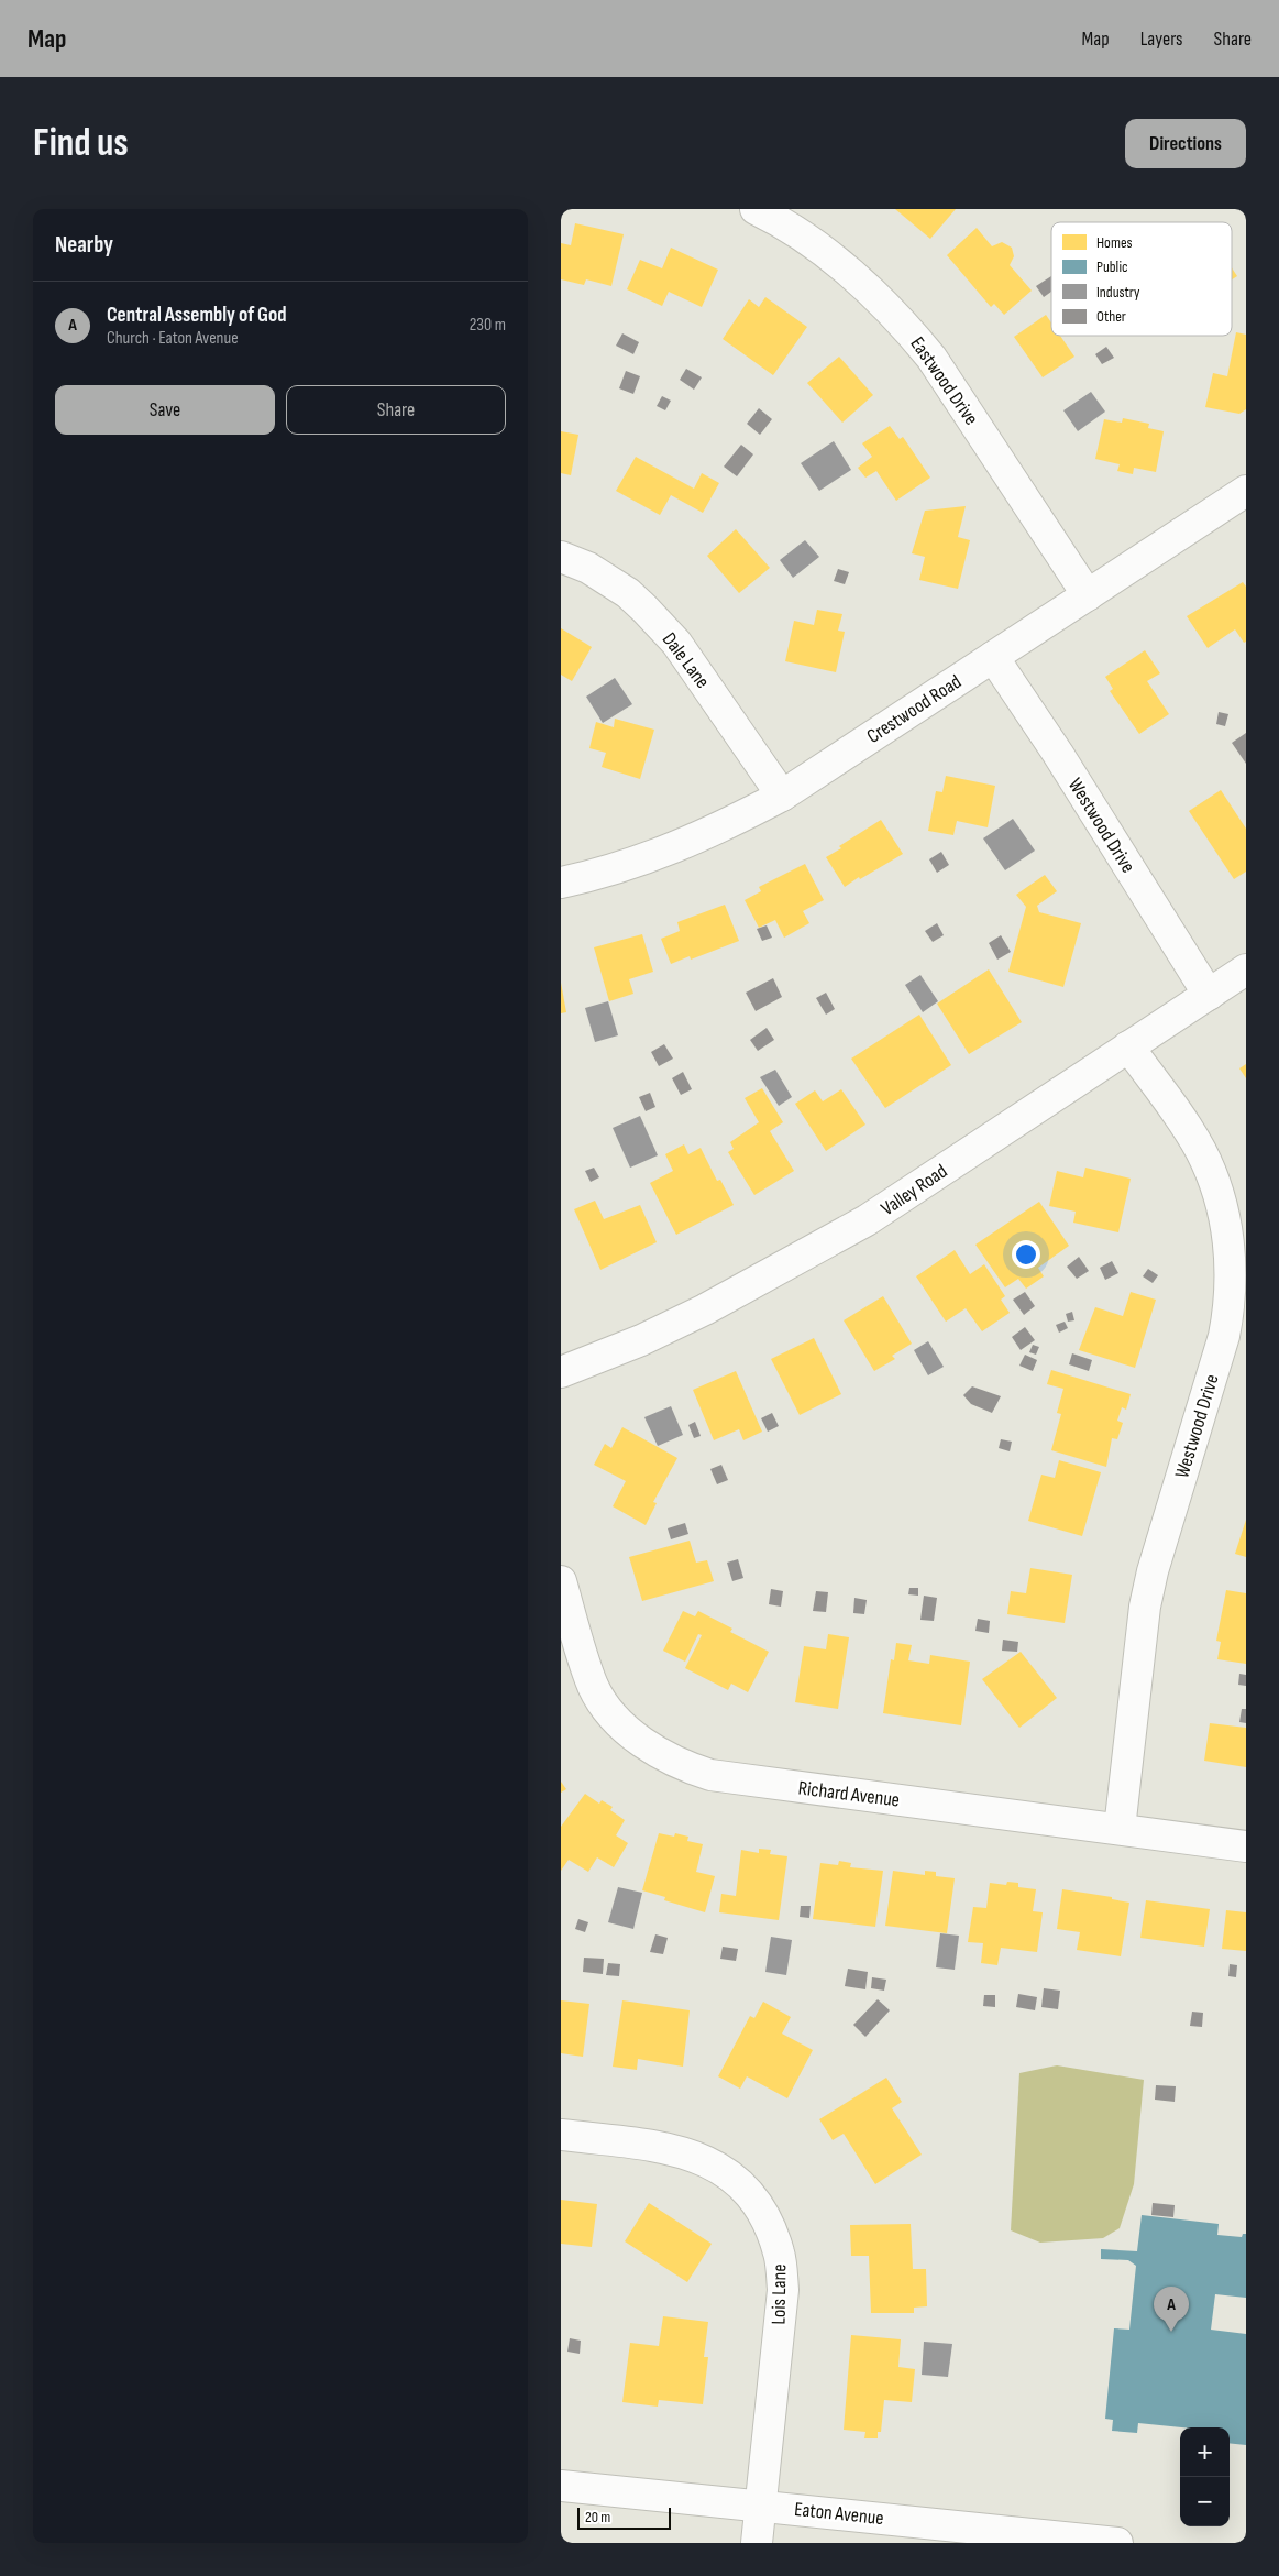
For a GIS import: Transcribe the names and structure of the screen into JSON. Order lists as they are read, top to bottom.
{
  "streets": {
    "street": [
      "Eastwood Drive",
      "Dale Lane",
      "Crestwood Road",
      "Westwood Drive",
      "Valley Road",
      "Richard Avenue",
      "Lois Lane",
      "Eaton Avenue"
    ]
  },
  "crossings": [
    ["Eastwood Drive", "Crestwood Road"],
    ["Dale Lane", "Crestwood Road"],
    ["Crestwood Road", "Westwood Drive"],
    ["Westwood Drive", "Valley Road"],
    ["Westwood Drive", "Richard Avenue"],
    ["Lois Lane", "Eaton Avenue"]
  ],
  "legend": [
    "Homes",
    "Public",
    "Industry",
    "Other"
  ],
  "scale_bar": "20 m",
  "page": {
    "header": "Map",
    "nav": ["Map", "Layers", "Share"],
    "buttons": [
      "Directions",
      ["Save", "Share"]
    ],
    "title": "Find us",
    "heading": "Nearby",
    "list": [
      {
        "mark": "A",
        "name": "Central Assembly of God",
        "note": "Church · Eaton Avenue",
        "value": "230 m"
      }
    ],
    "pins": "A",
    "map_buttons": ["+", "−"],
    "scale": "20 m"
  }
}
